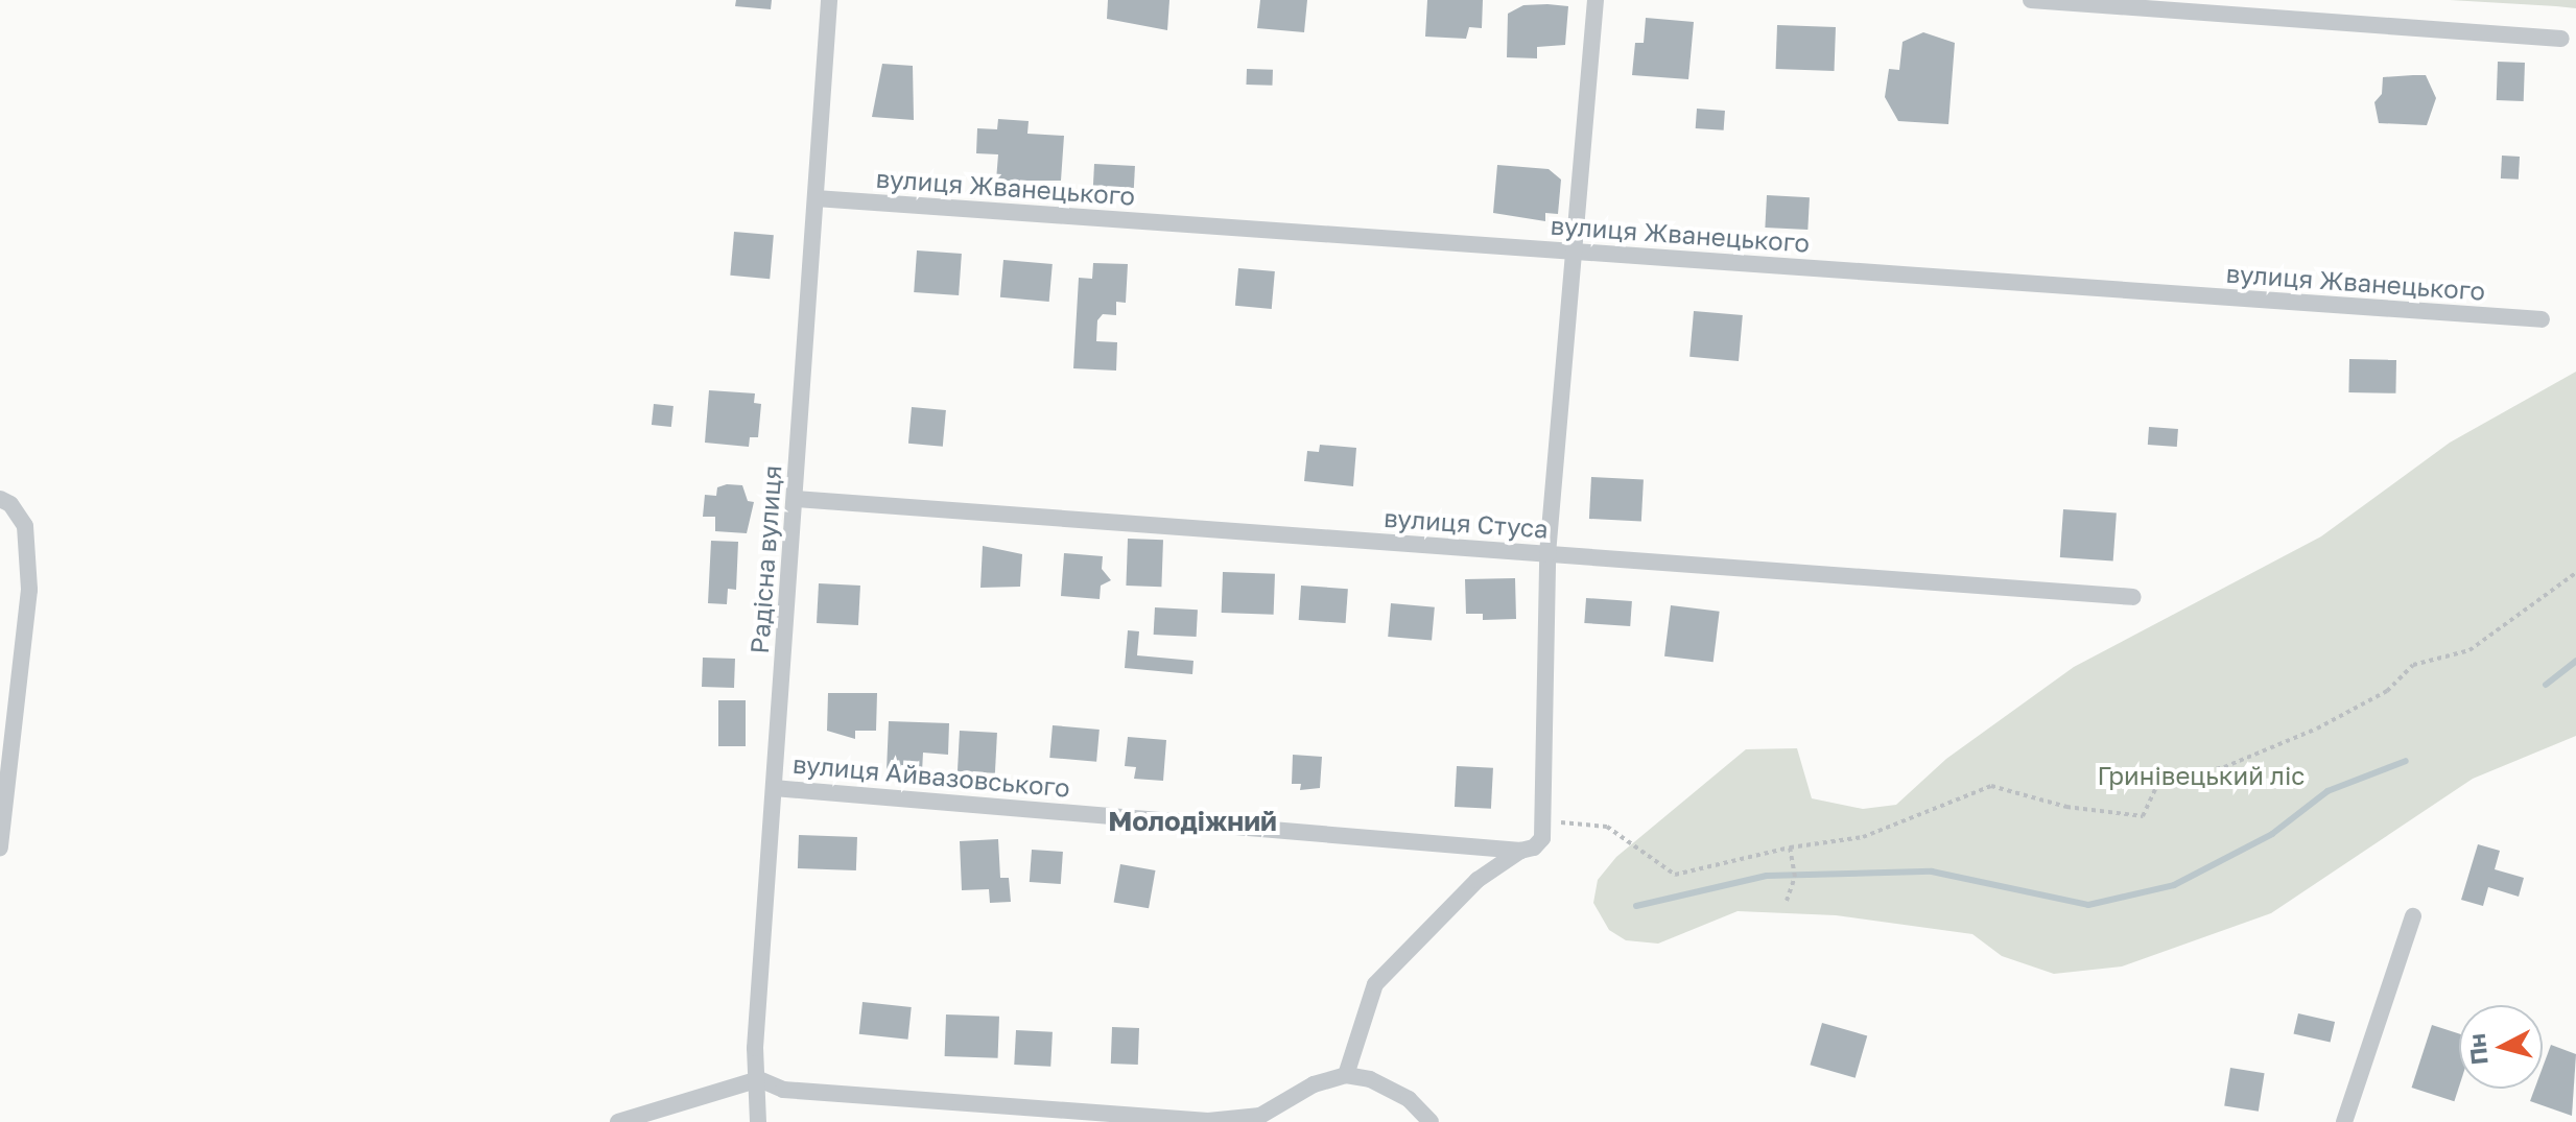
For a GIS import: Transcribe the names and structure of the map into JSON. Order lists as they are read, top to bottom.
{
  "streets": {
    "street": [
      "вулиця Жванецького",
      "вулиця Стуса",
      "Радісна вулиця",
      "вулиця Айвазовського"
    ]
  },
  "crossings": [
    ["вулиця Жванецького", "Радісна вулиця"],
    ["вулиця Стуса", "Радісна вулиця"],
    ["Радісна вулиця", "вулиця Айвазовського"]
  ],
  "districts": ["Молодіжний"],
  "parks": ["Гринівецький ліс"],
  "north": "left"
}
